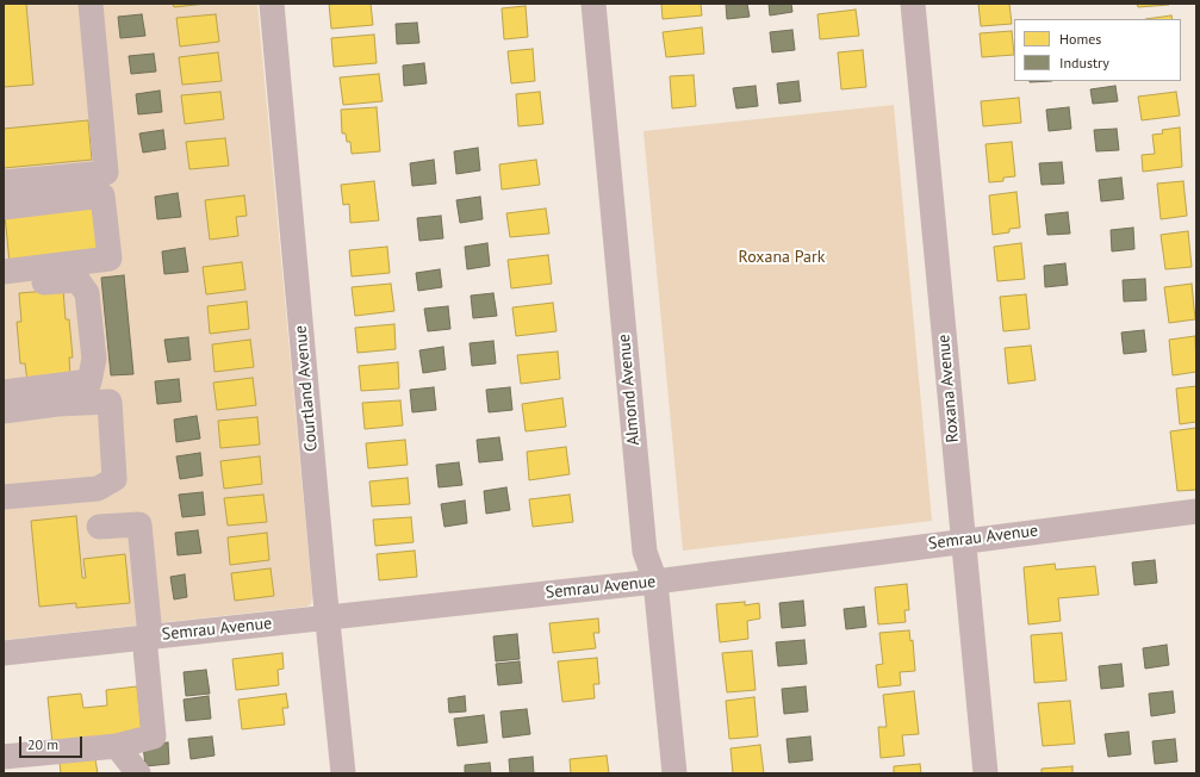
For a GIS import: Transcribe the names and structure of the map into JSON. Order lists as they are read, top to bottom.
{
  "streets": {
    "street": [
      "Courtland Avenue",
      "Roxana Avenue",
      "Almond Avenue",
      "Semrau Avenue"
    ]
  },
  "crossings": [
    ["Courtland Avenue", "Semrau Avenue"],
    ["Roxana Avenue", "Semrau Avenue"],
    ["Almond Avenue", "Semrau Avenue"]
  ],
  "parks": ["Roxana Park"],
  "legend": ["Homes", "Industry"],
  "scale_bar": "20 m"
}
